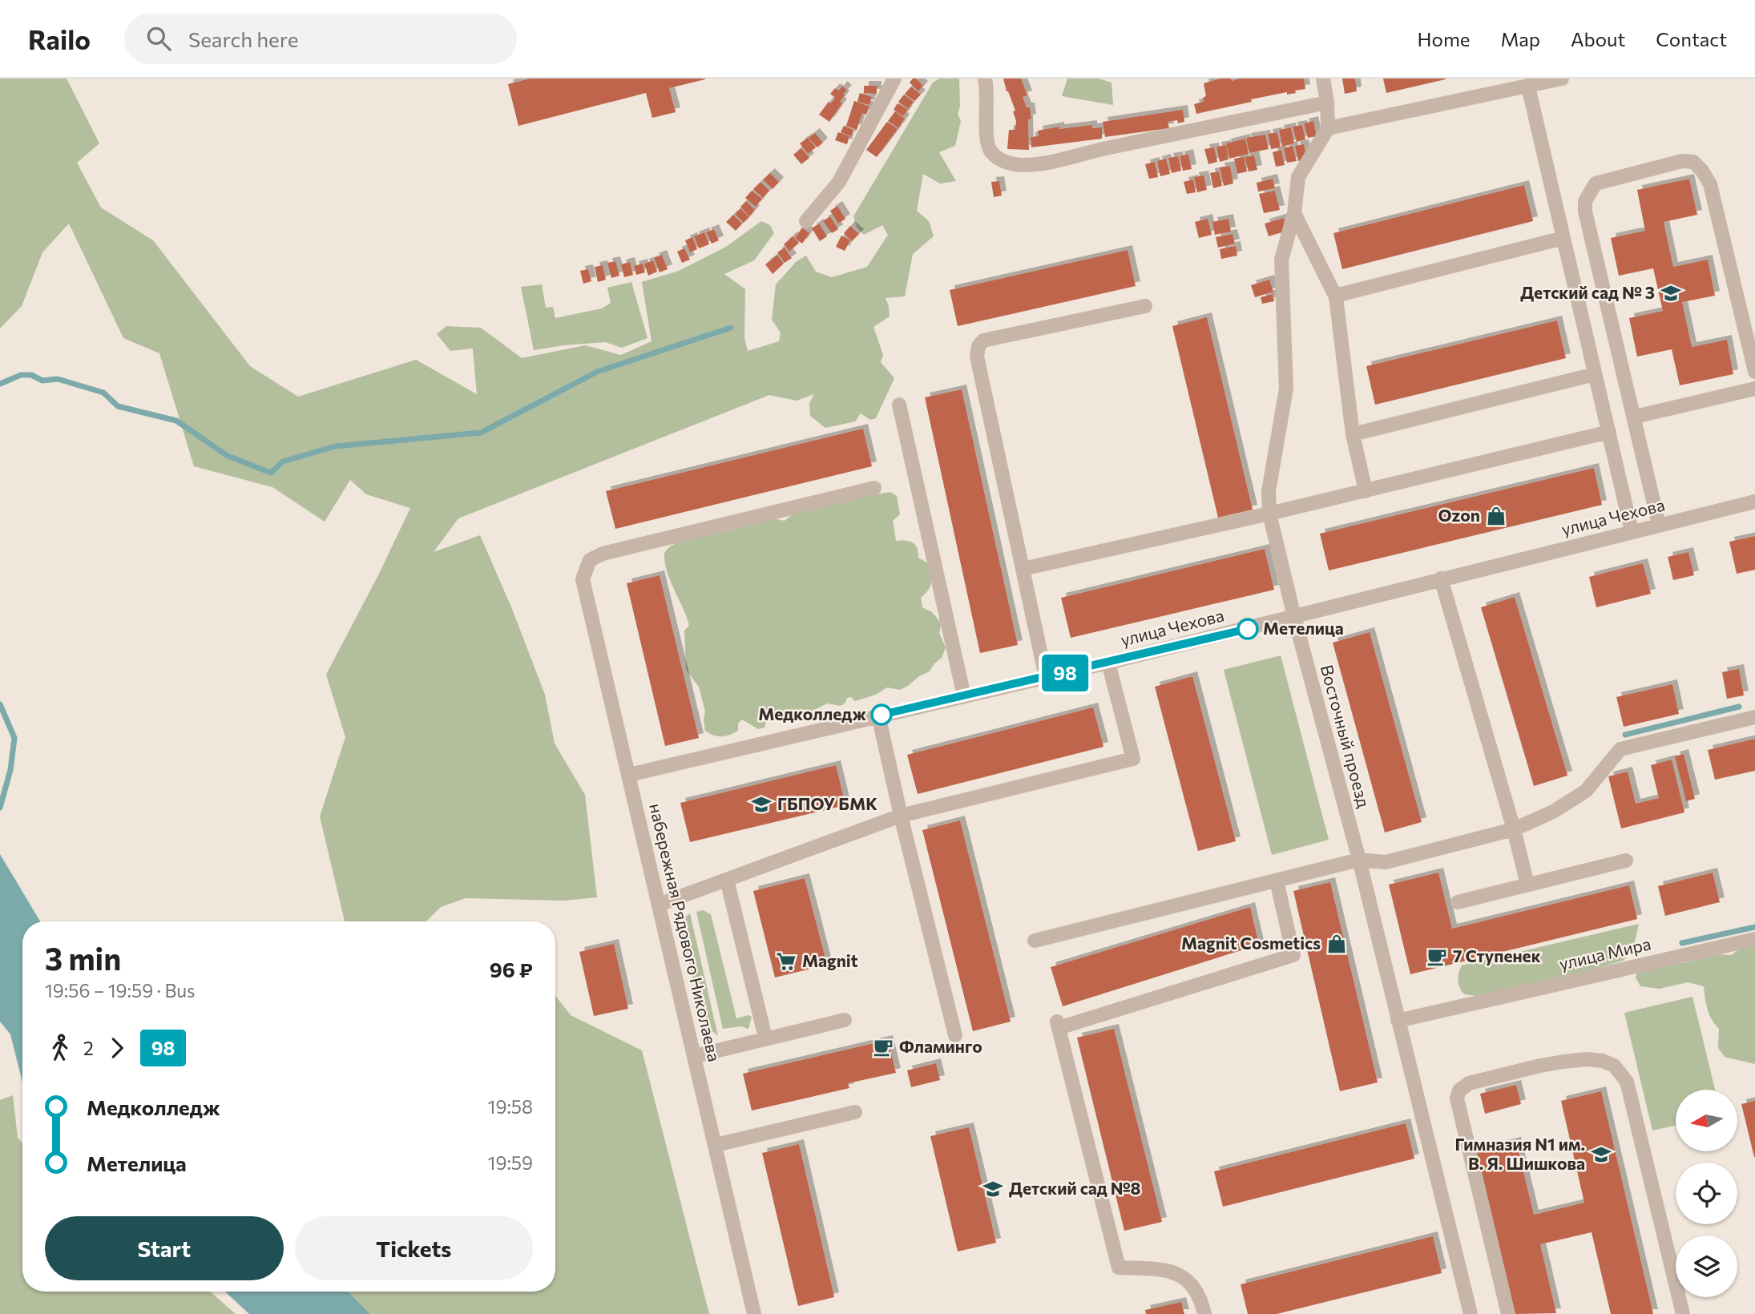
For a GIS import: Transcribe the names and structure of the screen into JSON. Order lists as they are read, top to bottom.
{
  "streets": {
    "street": [
      "улица Чехова",
      "Восточный проезд",
      "набережная Рядового Николаева",
      "улица Мира"
    ]
  },
  "crossings": [
    ["улица Чехова", "Восточный проезд"],
    ["улица Чехова", "набережная Рядового Николаева"],
    ["Восточный проезд", "улица Мира"]
  ],
  "places": {
    "school or university": [
      "Детский сад № 3",
      "ГБПОУ БМК",
      "Гимназия N1 им. В. Я. Шишкова",
      "Детский сад №8"
    ],
    "shop": ["Ozon", "Magnit Cosmetics"],
    "other": ["Метелица", "Медколледж"],
    "cafe": ["7 Ступенек", "Фламинго"],
    "supermarket": ["Magnit"]
  },
  "lines": ["bus line 98"],
  "north": "left",
  "page": {
    "header": "Railo",
    "search": "Search here",
    "nav": [
      "Home",
      "Map",
      "About",
      "Contact"
    ],
    "on_map": "98",
    "heading": ["3 min", "19:56 – 19:59 · Bus", "96 ₽"],
    "legs": ["2", "98"],
    "list": [
      {
        "name": "Медколледж",
        "value": "19:58"
      },
      {
        "name": "Метелица",
        "value": "19:59"
      }
    ],
    "buttons": ["Start", "Tickets"]
  }
}
